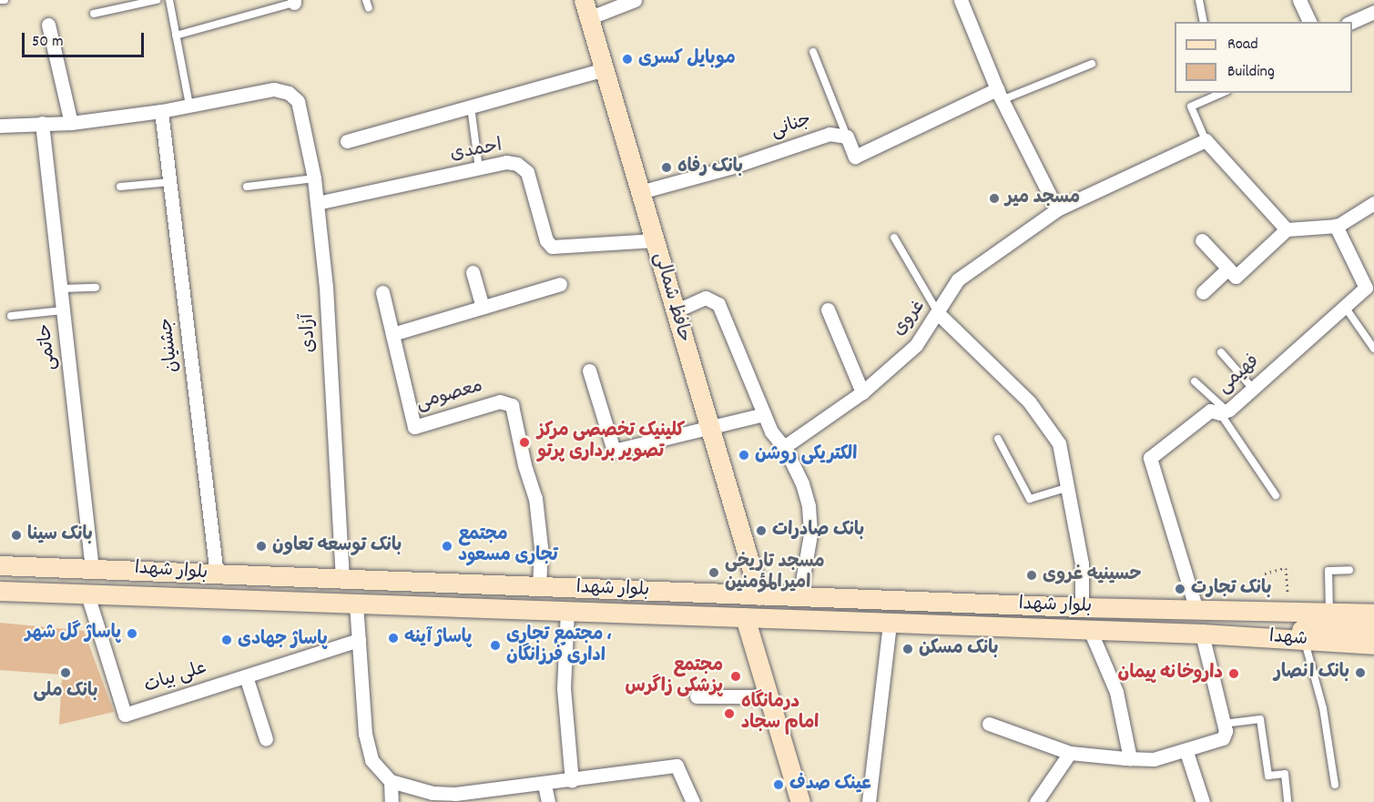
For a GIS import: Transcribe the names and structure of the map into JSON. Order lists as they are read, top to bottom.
{
  "streets": {
    "main road": ["حافظ شمالی", "بلوار شهدا", "شهدا"],
    "street": [
      "جنانی",
      "احمدی",
      "غروی",
      "آزادی",
      "جشنیان",
      "حاتمی",
      "فهیمی",
      "معصومی",
      "علی بیات"
    ]
  },
  "crossings": [
    ["جنانی", "حافظ شمالی"],
    ["احمدی", "حافظ شمالی"],
    ["احمدی", "آزادی"],
    ["حافظ شمالی", "بلوار شهدا"],
    ["آزادی", "بلوار شهدا"],
    ["جشنیان", "بلوار شهدا"],
    ["حاتمی", "بلوار شهدا"],
    ["فهیمی", "بلوار شهدا"],
    ["معصومی", "بلوار شهدا"],
    ["بلوار شهدا", "شهدا"],
    ["بلوار شهدا", "علی بیات"]
  ],
  "places": [
    "موبایل کسری",
    "بانک رفاه",
    "مسجد میر",
    "کلینیک تخصصی مرکز تصویر برداری پرتو",
    "الکتریکی روشن",
    "بانک صادرات",
    "بانک سینا",
    "بانک توسعه تعاون",
    "مجتمع تجاری مسعود",
    "مسجد تاریخی امیرالمؤمنین",
    "حسینیه غروی",
    "بانک تجارت",
    "پاساژ گل شهر",
    "پاساژ آینه",
    "پاساژ جهادی",
    "مجتمع تجاری ، اداری فرزانگان",
    "بانک مسکن",
    "بانک ملی",
    "بانک انصار",
    "داروخانه پیمان",
    "مجتمع پزشکی زاگرس",
    "درمانگاه امام سجاد",
    "عینک صدف"
  ],
  "legend": ["Road", "Building"],
  "scale_bar": "50 m"
}
